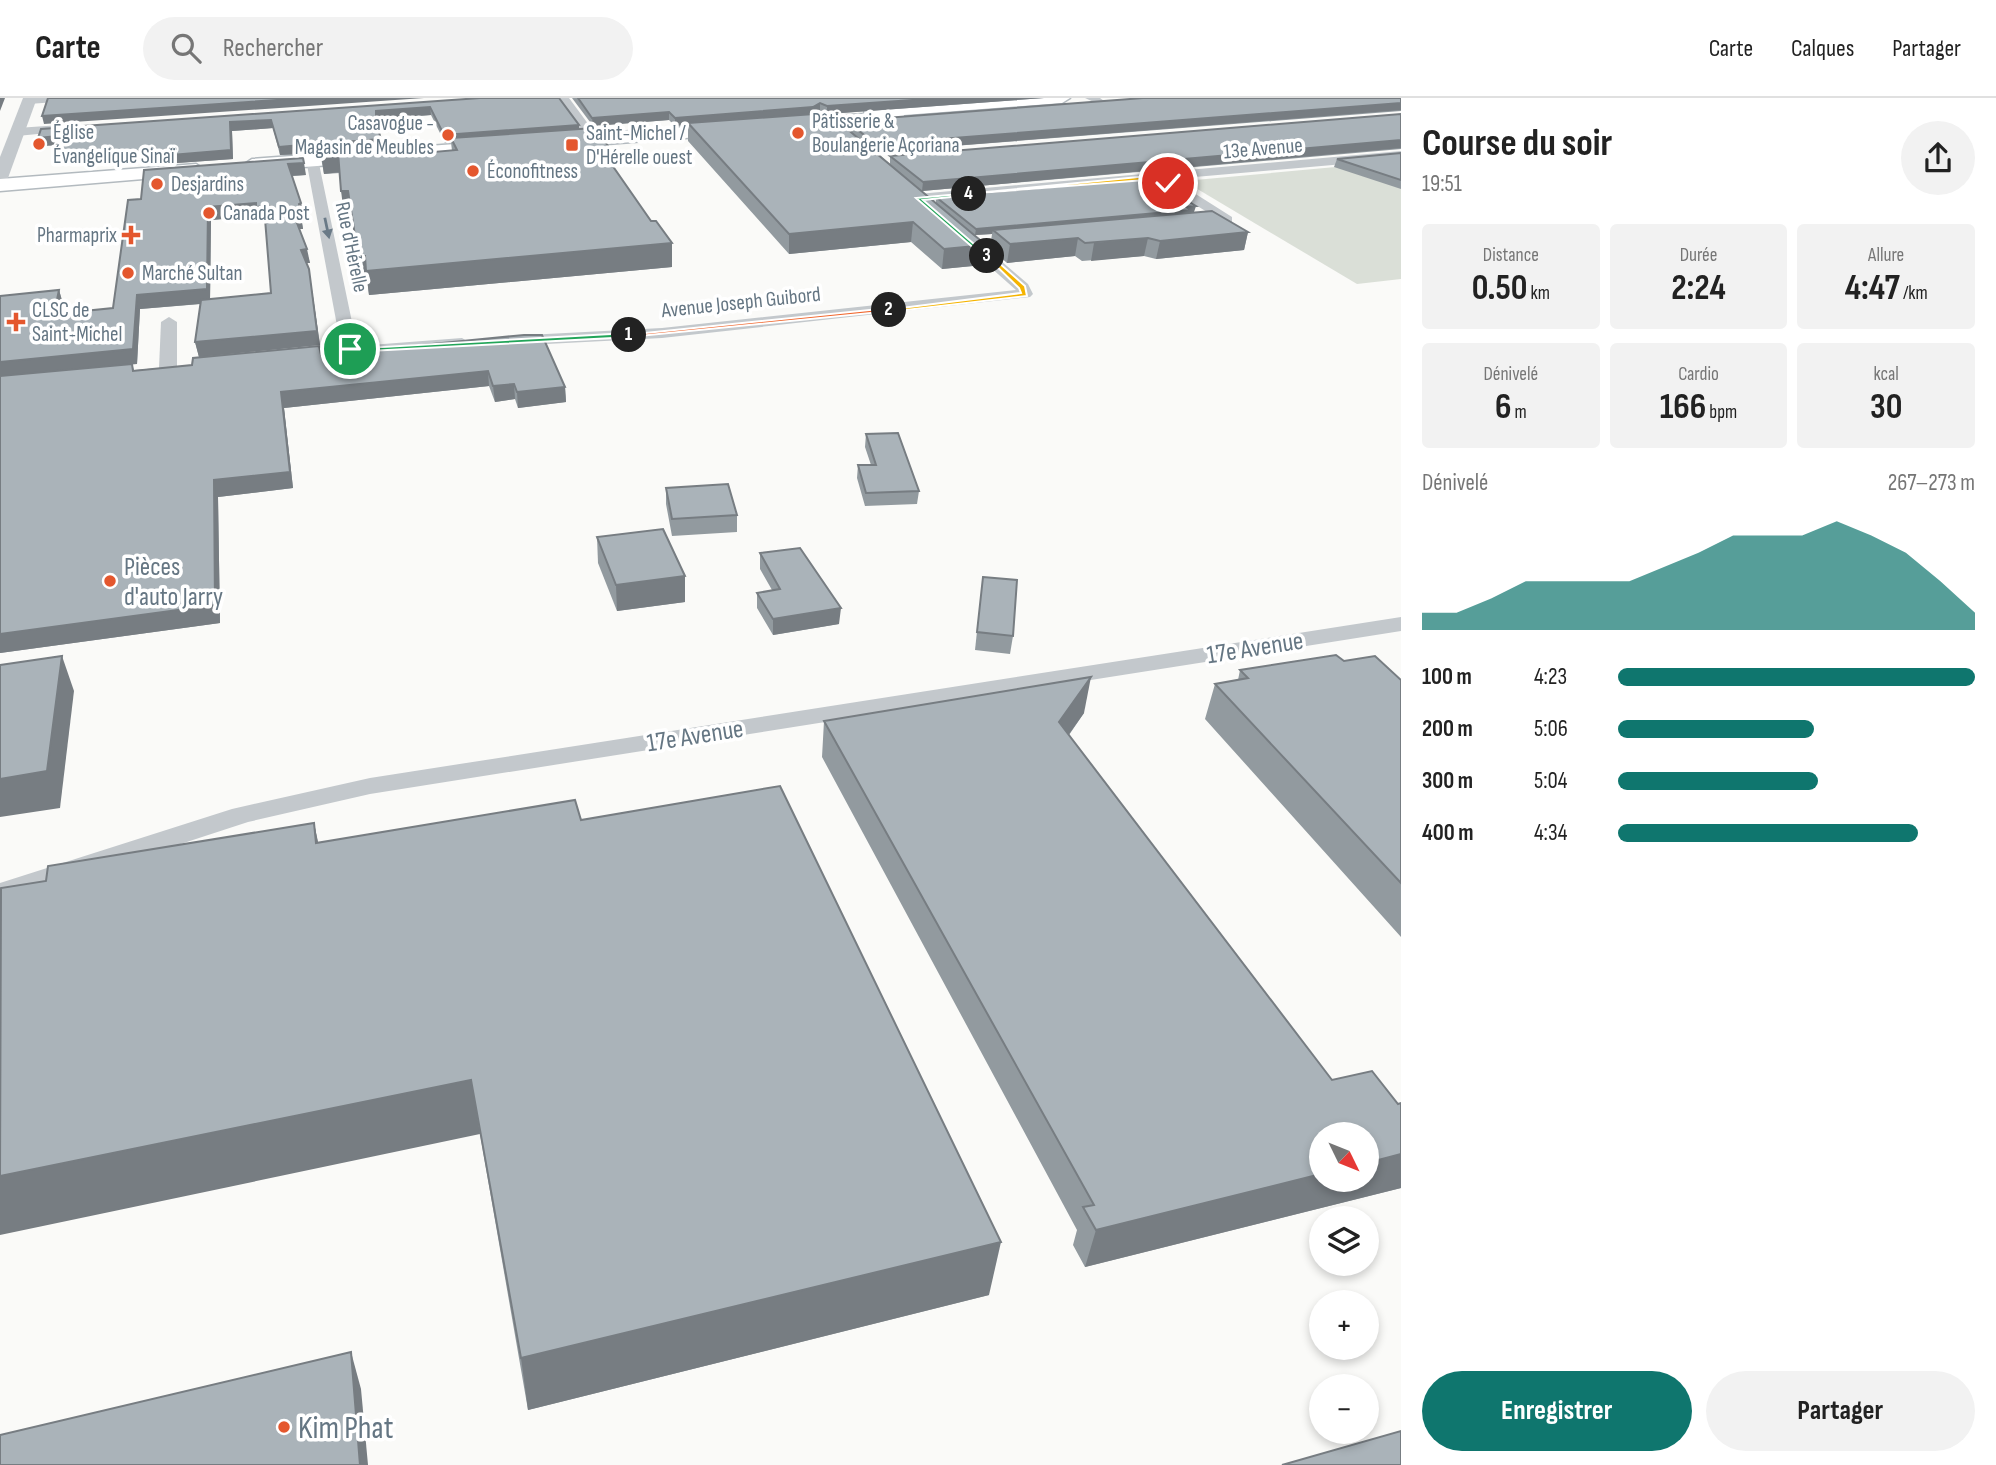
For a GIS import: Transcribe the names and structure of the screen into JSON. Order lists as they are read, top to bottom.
{
  "streets": {
    "street": [
      "13e Avenue",
      "Rue d'Hérelle",
      "Avenue Joseph Guibord",
      "17e Avenue"
    ]
  },
  "crossings": [
    ["13e Avenue", "Avenue Joseph Guibord"],
    ["Rue d'Hérelle", "Avenue Joseph Guibord"]
  ],
  "one_way": ["Rue d'Hérelle"],
  "places": {
    "other": [
      "Pâtisserie & Boulangerie Açoriana",
      "Casavogue - Magasin de Meubles",
      "Église Évangelique Sinaï",
      "Éconofitness",
      "Desjardins",
      "Canada Post",
      "Marché Sultan",
      "Pièces d'auto Jarry",
      "Kim Phat"
    ],
    "transit": ["Saint-Michel / D'Hérelle ouest"],
    "health": ["Pharmaprix", "CLSC de Saint-Michel"]
  },
  "north": "bottom right",
  "page": {
    "header": "Carte",
    "search": "Rechercher",
    "nav": ["Carte", "Calques", "Partager"],
    "heading": ["Course du soir", "19:51"],
    "pins": [
      "4",
      "3",
      "2",
      "1"
    ],
    "stats": [
      ["Distance", "0.50 km"],
      ["Durée", "2:24"],
      ["Allure", "4:47 /km"],
      ["Dénivelé", "6 m"],
      ["Cardio", "166 bpm"],
      ["kcal", "30"]
    ],
    "chart": ["Dénivelé", "267–273 m"],
    "list": [
      {
        "name": "100 m",
        "note": "4:23"
      },
      {
        "name": "200 m",
        "note": "5:06"
      },
      {
        "name": "300 m",
        "note": "5:04"
      },
      {
        "name": "400 m",
        "note": "4:34"
      }
    ],
    "map_buttons": ["+", "−"],
    "buttons": ["Enregistrer", "Partager"]
  }
}
